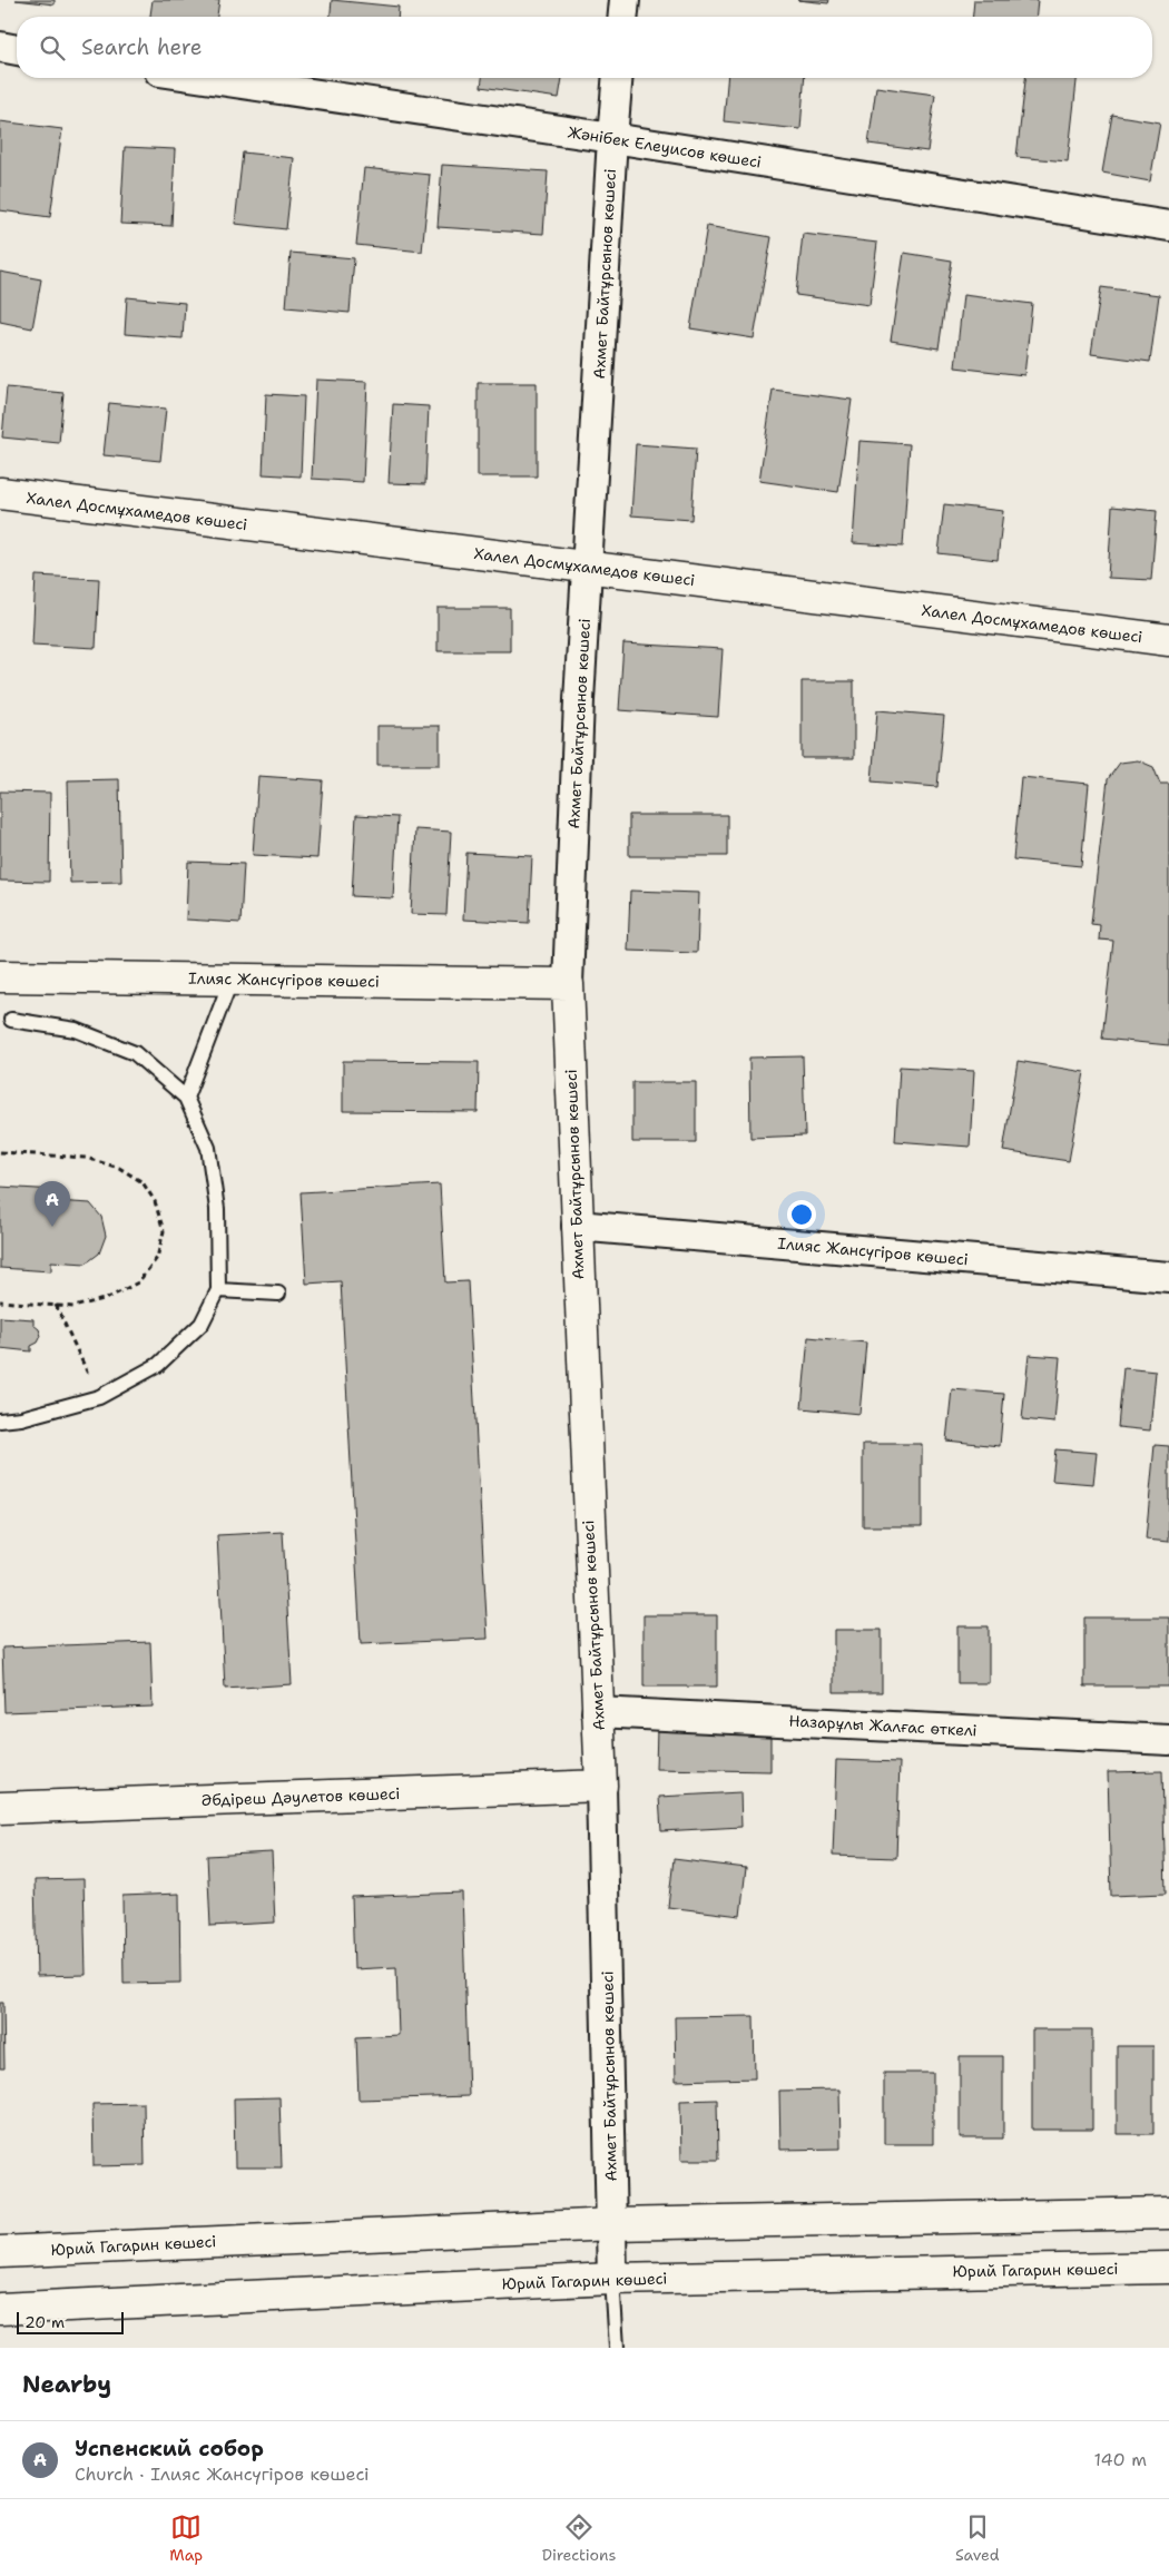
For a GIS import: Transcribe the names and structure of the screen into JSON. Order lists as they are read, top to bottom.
{
  "streets": {
    "street": [
      "Жәнібек Елеуисов көшесі",
      "Ахмет Байтұрсынов көшесі",
      "Халел Досмұхамедов көшесі",
      "Ілияс Жансүгіров көшесі",
      "Назарұлы Жалғас өткелі",
      "Әбдіреш Дәулетов көшесі",
      "Юрий Гагарин көшесі"
    ]
  },
  "crossings": [
    ["Жәнібек Елеуисов көшесі", "Ахмет Байтұрсынов көшесі"],
    ["Ахмет Байтұрсынов көшесі", "Халел Досмұхамедов көшесі"],
    ["Ахмет Байтұрсынов көшесі", "Ілияс Жансүгіров көшесі"],
    ["Ахмет Байтұрсынов көшесі", "Назарұлы Жалғас өткелі"],
    ["Ахмет Байтұрсынов көшесі", "Әбдіреш Дәулетов көшесі"],
    ["Ахмет Байтұрсынов көшесі", "Юрий Гагарин көшесі"]
  ],
  "scale_bar": "20 m",
  "page": {
    "search": "Search here",
    "pins": "A",
    "scale": "20 m",
    "heading": "Nearby",
    "list": [
      {
        "mark": "A",
        "name": "Успенский собор",
        "note": "Church · Ілияс Жансүгіров көшесі",
        "value": "140 m"
      }
    ],
    "nav": ["Map", "Directions", "Saved"]
  }
}
